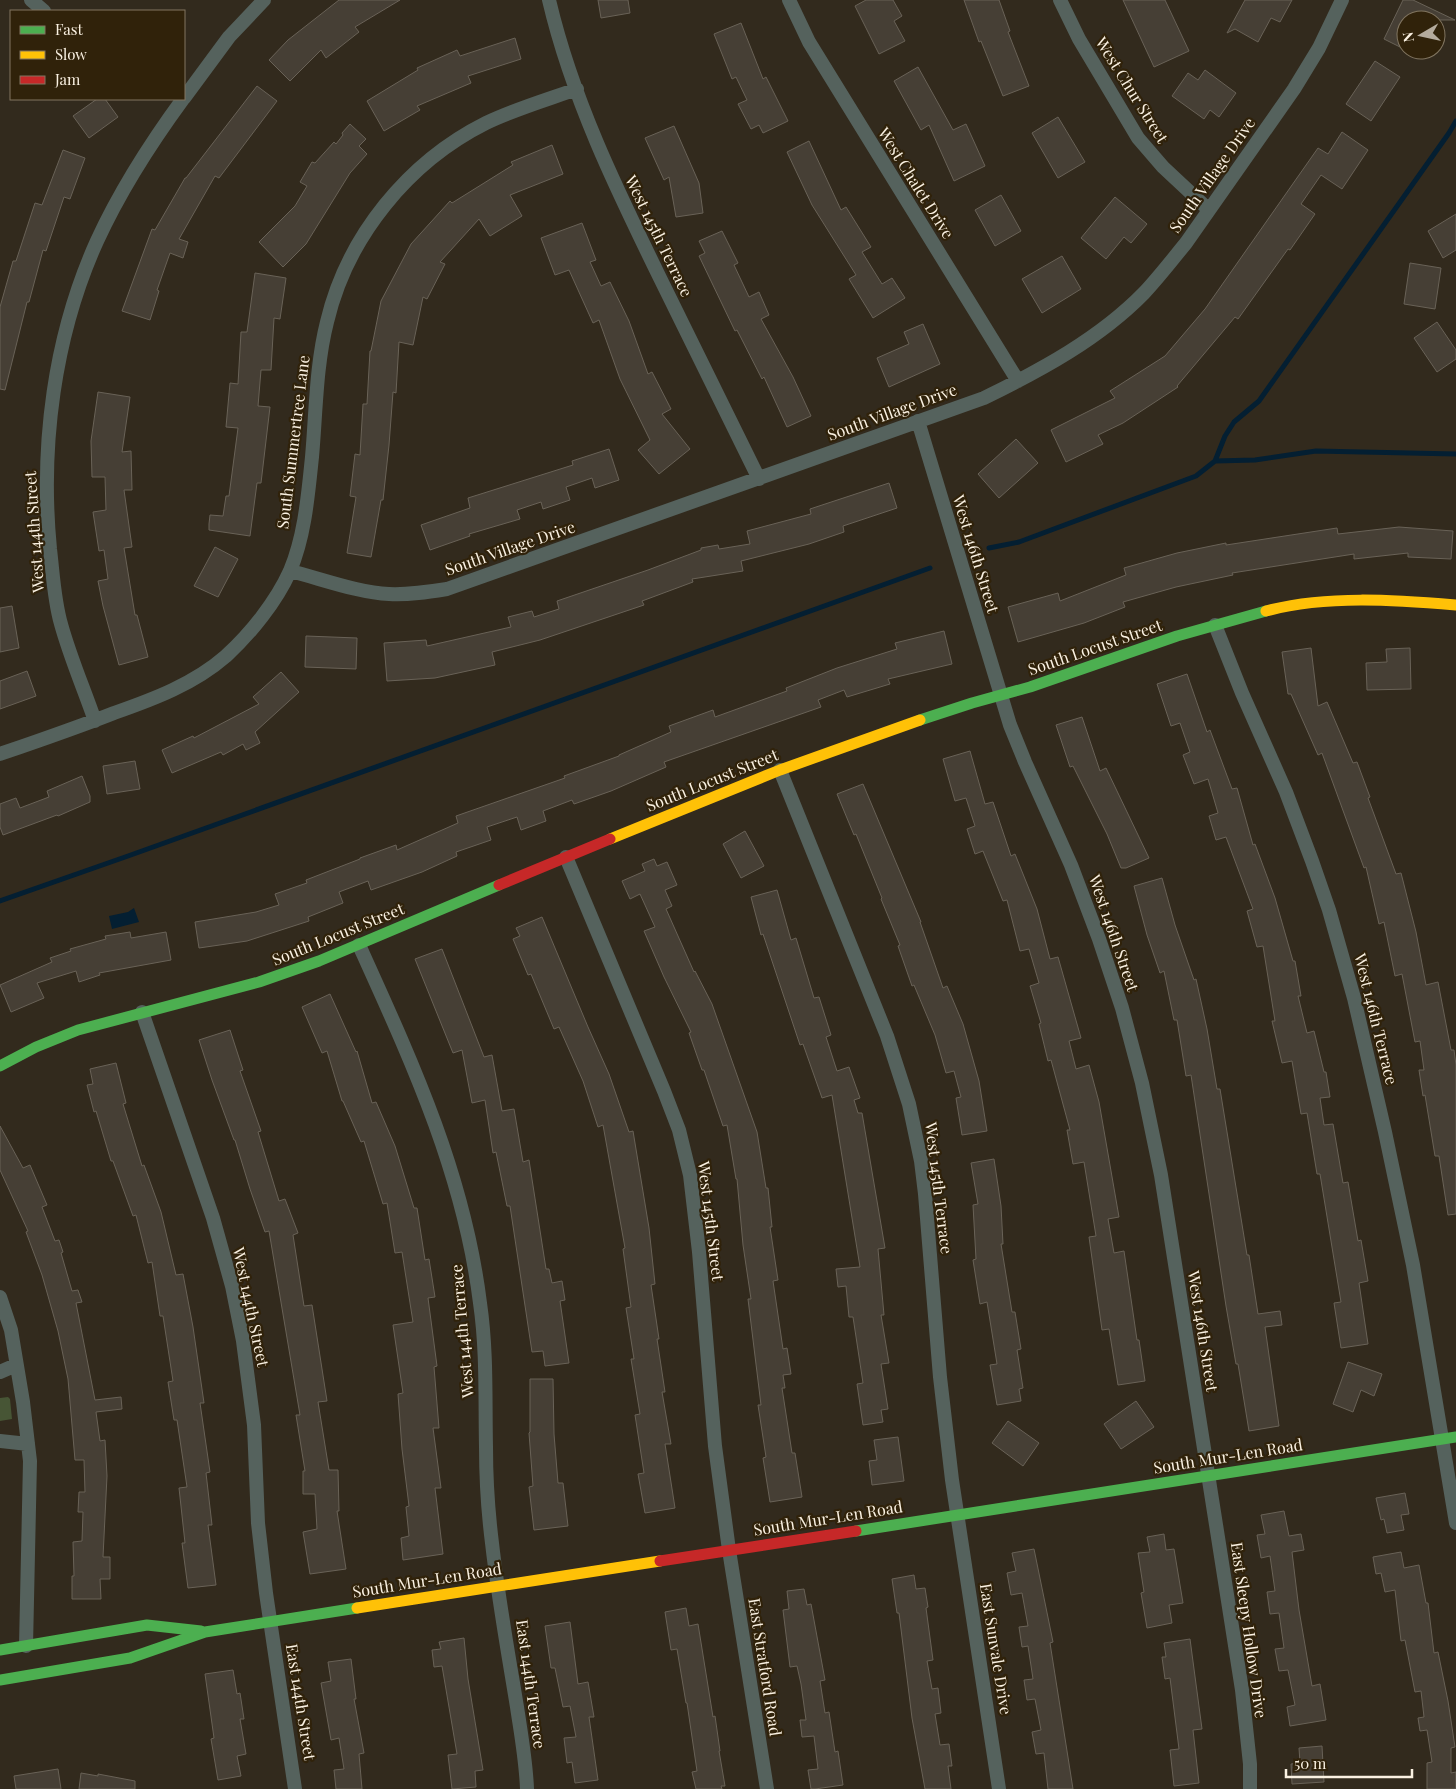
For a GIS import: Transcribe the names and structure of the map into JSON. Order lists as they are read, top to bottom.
{
  "streets": {
    "main road": ["South Locust Street", "South Mur-Len Road"],
    "street": [
      "West Chur Street",
      "South Village Drive",
      "West Chalet Drive",
      "West 145th Terrace",
      "South Summertree Lane",
      "West 144th Street",
      "West 146th Street",
      "West 146th Terrace",
      "West 145th Street",
      "West 144th Terrace",
      "East Sleepy Hollow Drive",
      "East Sunvale Drive",
      "East Stratford Road",
      "East 144th Terrace",
      "East 144th Street"
    ]
  },
  "crossings": [
    ["West Chur Street", "South Village Drive"],
    ["South Village Drive", "West Chalet Drive"],
    ["South Village Drive", "West 145th Terrace"],
    ["South Village Drive", "South Summertree Lane"],
    ["South Village Drive", "West 146th Street"],
    ["West 145th Terrace", "South Summertree Lane"],
    ["West 145th Terrace", "South Locust Street"],
    ["West 145th Terrace", "South Mur-Len Road"],
    ["West 145th Terrace", "East Sunvale Drive"],
    ["South Summertree Lane", "West 144th Street"],
    ["West 144th Street", "South Locust Street"],
    ["West 144th Street", "South Mur-Len Road"],
    ["West 144th Street", "East 144th Street"],
    ["West 146th Street", "South Locust Street"],
    ["West 146th Street", "South Mur-Len Road"],
    ["West 146th Street", "East Sleepy Hollow Drive"],
    ["South Locust Street", "West 146th Terrace"],
    ["South Locust Street", "West 145th Street"],
    ["South Locust Street", "West 144th Terrace"],
    ["West 146th Terrace", "South Mur-Len Road"],
    ["West 145th Street", "South Mur-Len Road"],
    ["West 145th Street", "East Stratford Road"],
    ["West 144th Terrace", "South Mur-Len Road"],
    ["West 144th Terrace", "East 144th Terrace"],
    ["South Mur-Len Road", "East Sleepy Hollow Drive"],
    ["South Mur-Len Road", "East Sunvale Drive"],
    ["South Mur-Len Road", "East Stratford Road"],
    ["South Mur-Len Road", "East 144th Terrace"],
    ["South Mur-Len Road", "East 144th Street"]
  ],
  "legend": ["Fast", "Slow", "Jam"],
  "scale_bar": "50 m",
  "north": "left"
}
